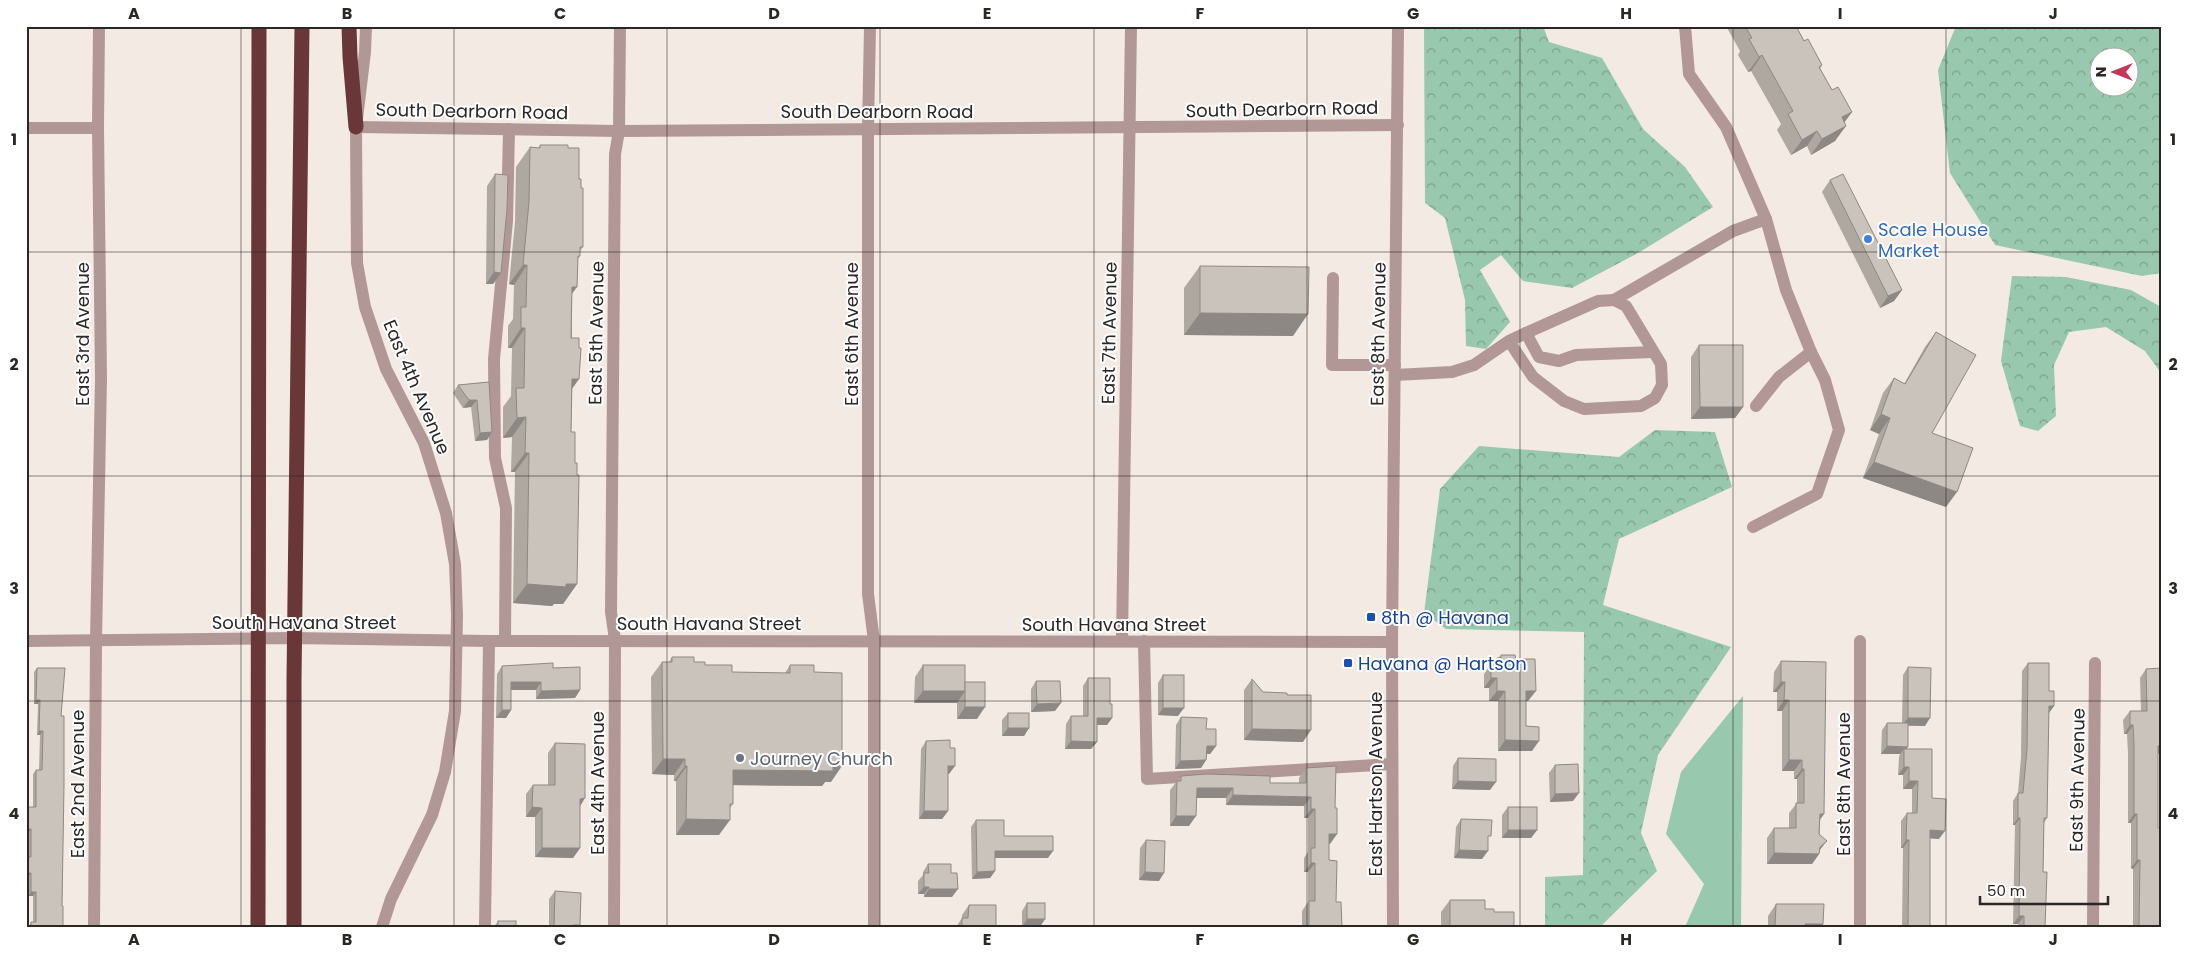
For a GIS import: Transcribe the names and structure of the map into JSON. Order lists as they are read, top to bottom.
{
  "streets": {
    "street": [
      "South Dearborn Road",
      "East 5th Avenue",
      "East 7th Avenue",
      "East 3rd Avenue",
      "East 6th Avenue",
      "East 8th Avenue",
      "East 4th Avenue",
      "South Havana Street",
      "East 9th Avenue",
      "East 2nd Avenue",
      "East Hartson Avenue"
    ]
  },
  "crossings": [
    ["South Dearborn Road", "East 5th Avenue"],
    ["South Dearborn Road", "East 7th Avenue"],
    ["South Dearborn Road", "East 6th Avenue"],
    ["South Dearborn Road", "East 8th Avenue"],
    ["South Dearborn Road", "East 4th Avenue"],
    ["East 5th Avenue", "East 4th Avenue"],
    ["East 5th Avenue", "South Havana Street"],
    ["East 7th Avenue", "South Havana Street"],
    ["East 3rd Avenue", "South Havana Street"],
    ["East 3rd Avenue", "East 2nd Avenue"],
    ["East 6th Avenue", "South Havana Street"],
    ["East 8th Avenue", "South Havana Street"],
    ["East 8th Avenue", "East Hartson Avenue"],
    ["East 4th Avenue", "South Havana Street"],
    ["South Havana Street", "East 2nd Avenue"],
    ["South Havana Street", "East Hartson Avenue"]
  ],
  "places": {
    "other": ["Scale House Market", "Journey Church"],
    "transit": ["8th @ Havana", "Havana @ Hartson"]
  },
  "scale_bar": "50 m",
  "north": "left",
  "grid": {
    "columns": [
      "A",
      "B",
      "C",
      "D",
      "E",
      "F",
      "G",
      "H",
      "I",
      "J"
    ],
    "rows": [
      "1",
      "2",
      "3",
      "4"
    ]
  }
}
